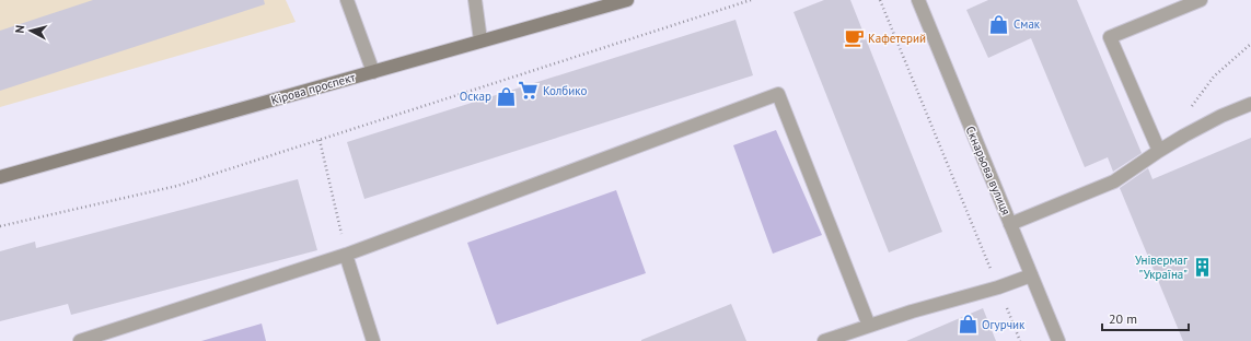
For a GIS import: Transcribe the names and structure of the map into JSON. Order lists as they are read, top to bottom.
{
  "streets": {
    "street": ["Кірова проспект", "Скнарьова вулиця"]
  },
  "places": {
    "shop": ["Смак", "Оскар", "Огурчик"],
    "cafe": ["Кафетерий"],
    "supermarket": ["Колбико"],
    "building": ["Універмаг \"Україна\""]
  },
  "scale_bar": "20 m",
  "north": "left"
}
